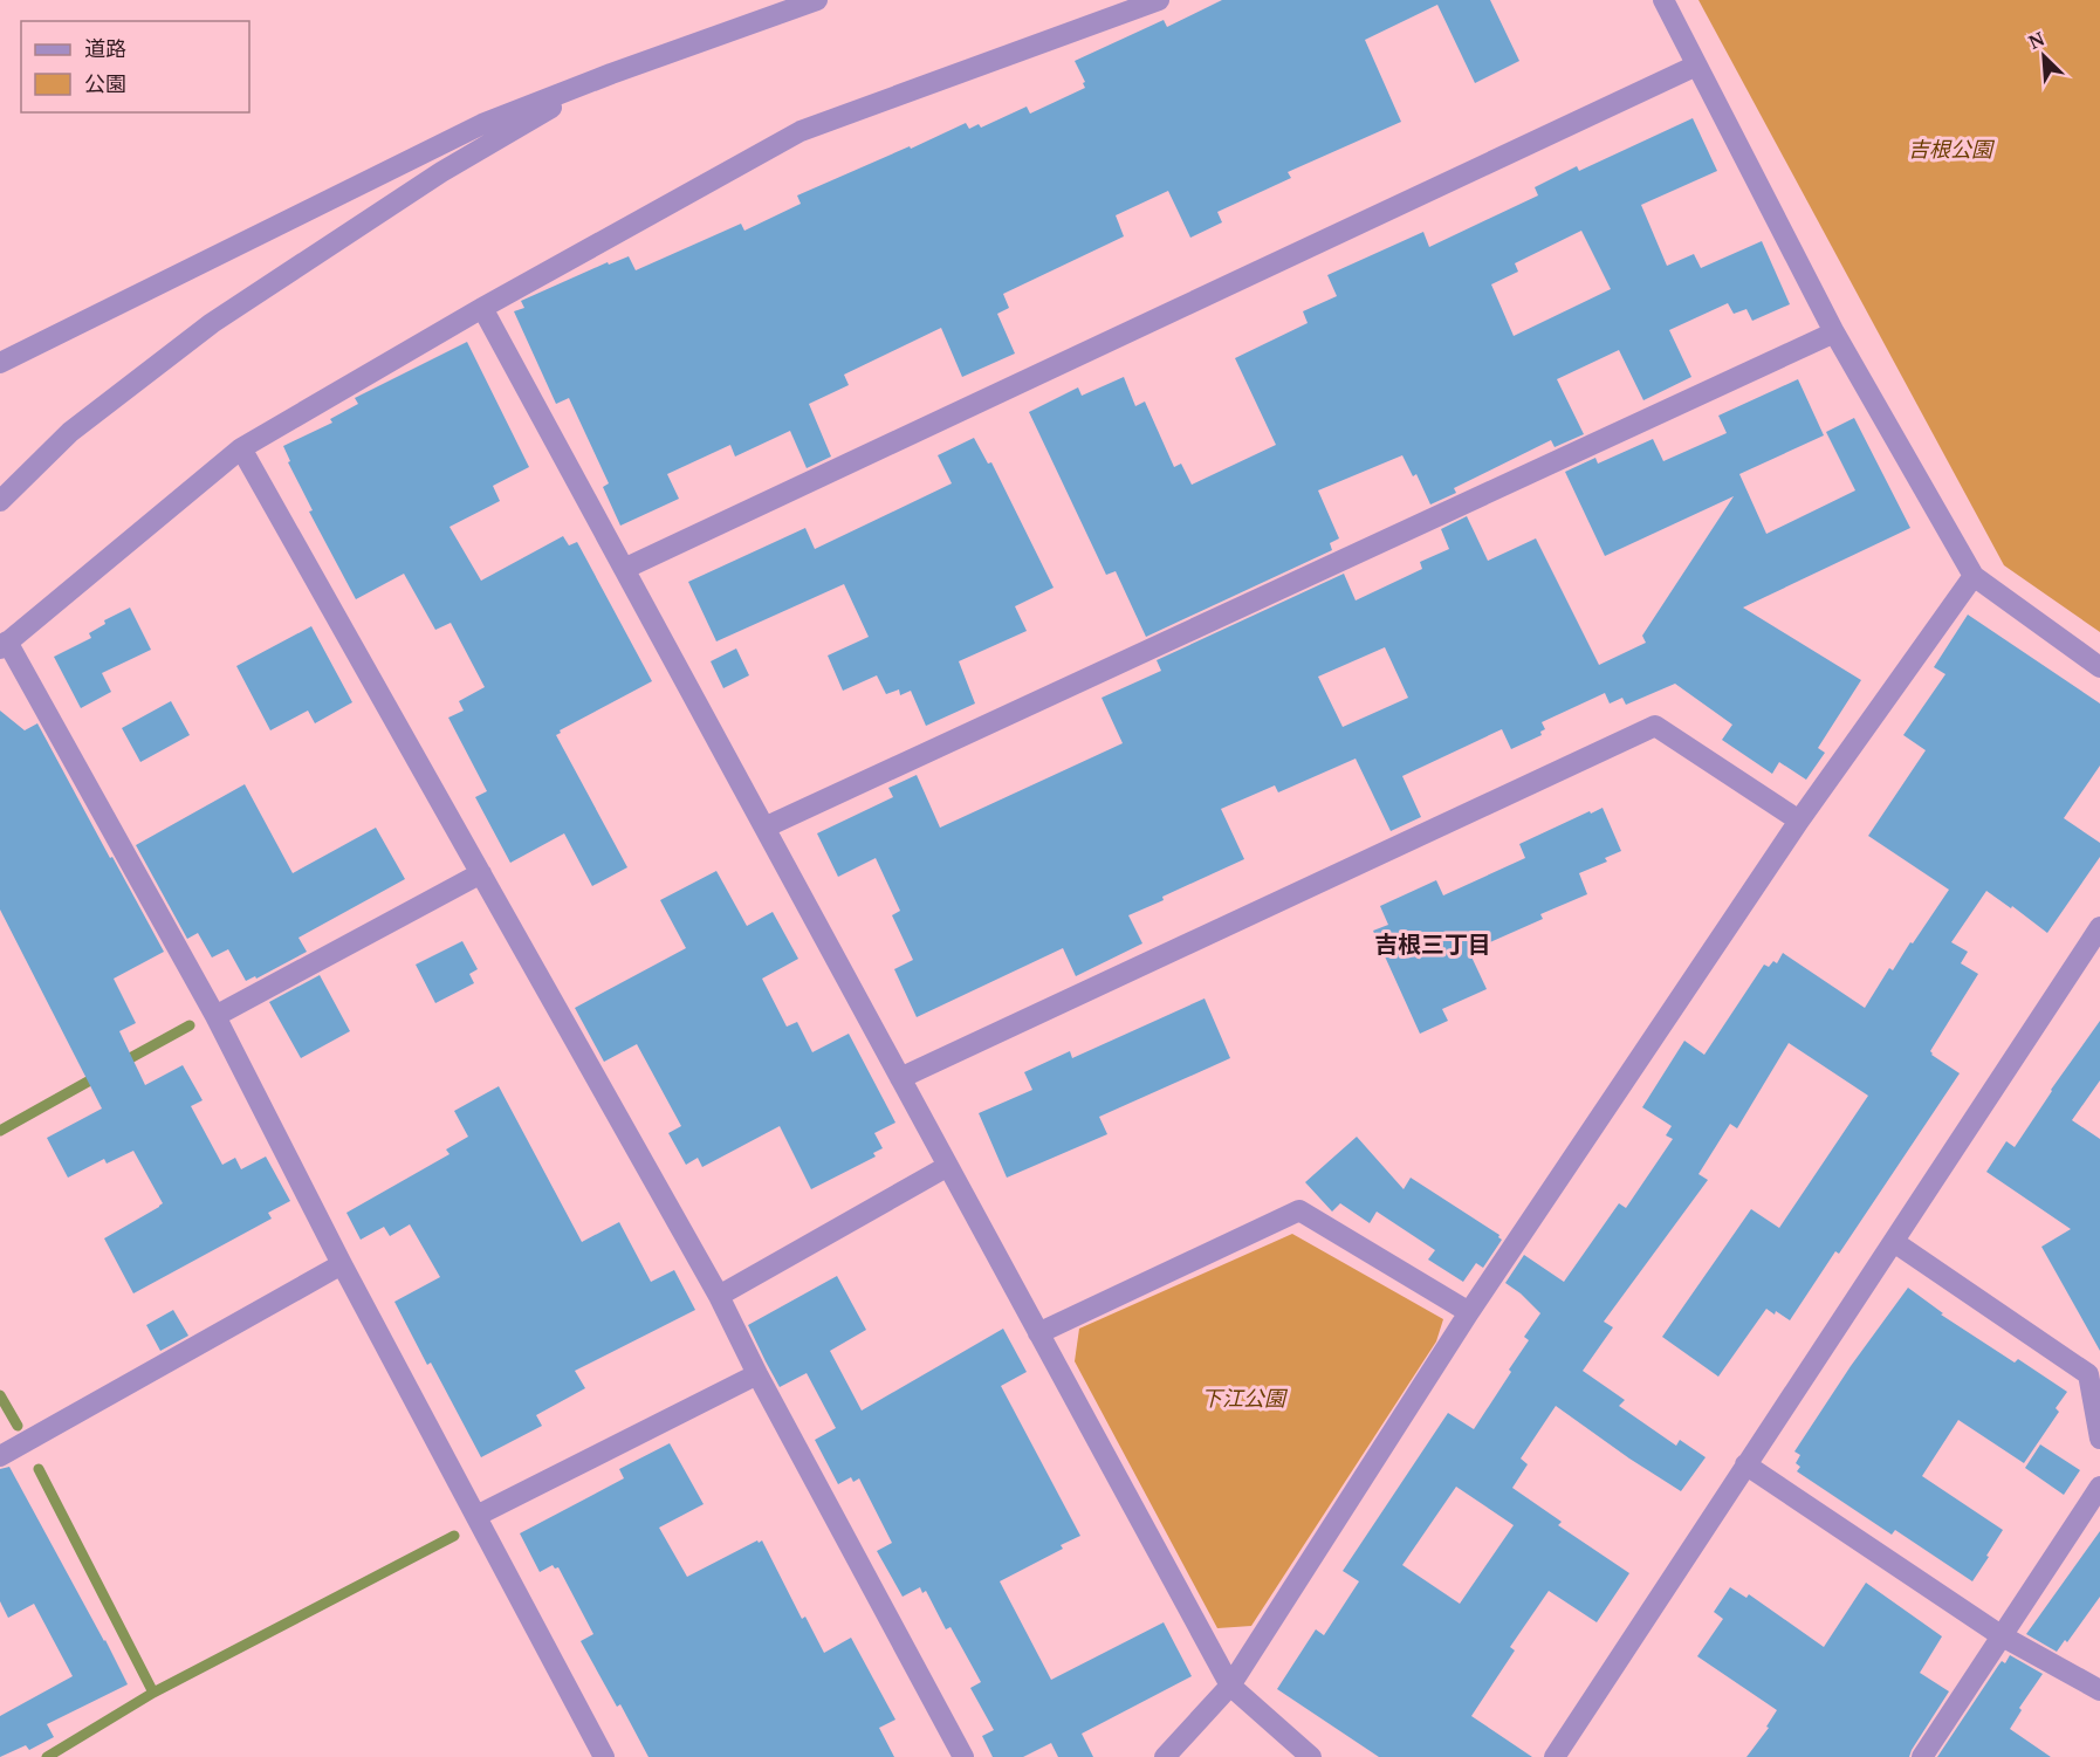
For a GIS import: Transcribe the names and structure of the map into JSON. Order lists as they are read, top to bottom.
{
  "districts": ["吉根三丁目"],
  "parks": ["吉根公園", "下江公園"],
  "legend": ["道路", "公園"],
  "north": "top left"
}
